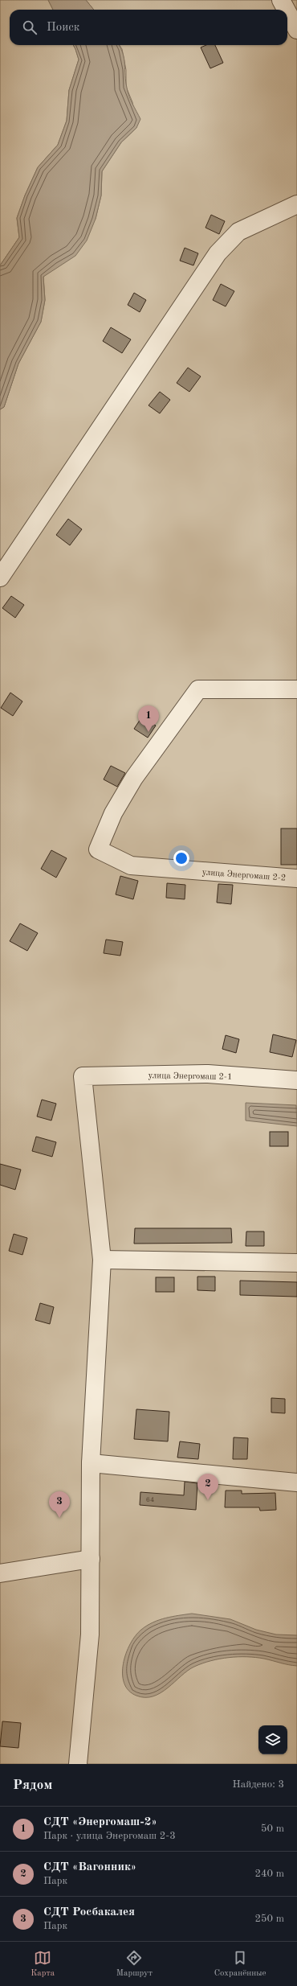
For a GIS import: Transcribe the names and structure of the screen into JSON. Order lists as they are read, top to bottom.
{
  "streets": {
    "street": ["улица Энергомаш 2-2", "улица Энергомаш 2-1"]
  },
  "house_numbers": ["64"],
  "page": {
    "search": "Поиск",
    "pins": ["1", "2", "3"],
    "heading": ["Рядом", "Найдено: 3"],
    "list": [
      {
        "mark": "1",
        "name": "СДТ «Энергомаш-2»",
        "note": "Парк · улица Энергомаш 2-3",
        "value": "50 m"
      },
      {
        "mark": "2",
        "name": "СДТ «Вагонник»",
        "note": "Парк",
        "value": "240 m"
      },
      {
        "mark": "3",
        "name": "СДТ Росбакалея",
        "note": "Парк",
        "value": "250 m"
      }
    ],
    "nav": ["Карта", "Маршрут", "Сохранённые"]
  }
}
